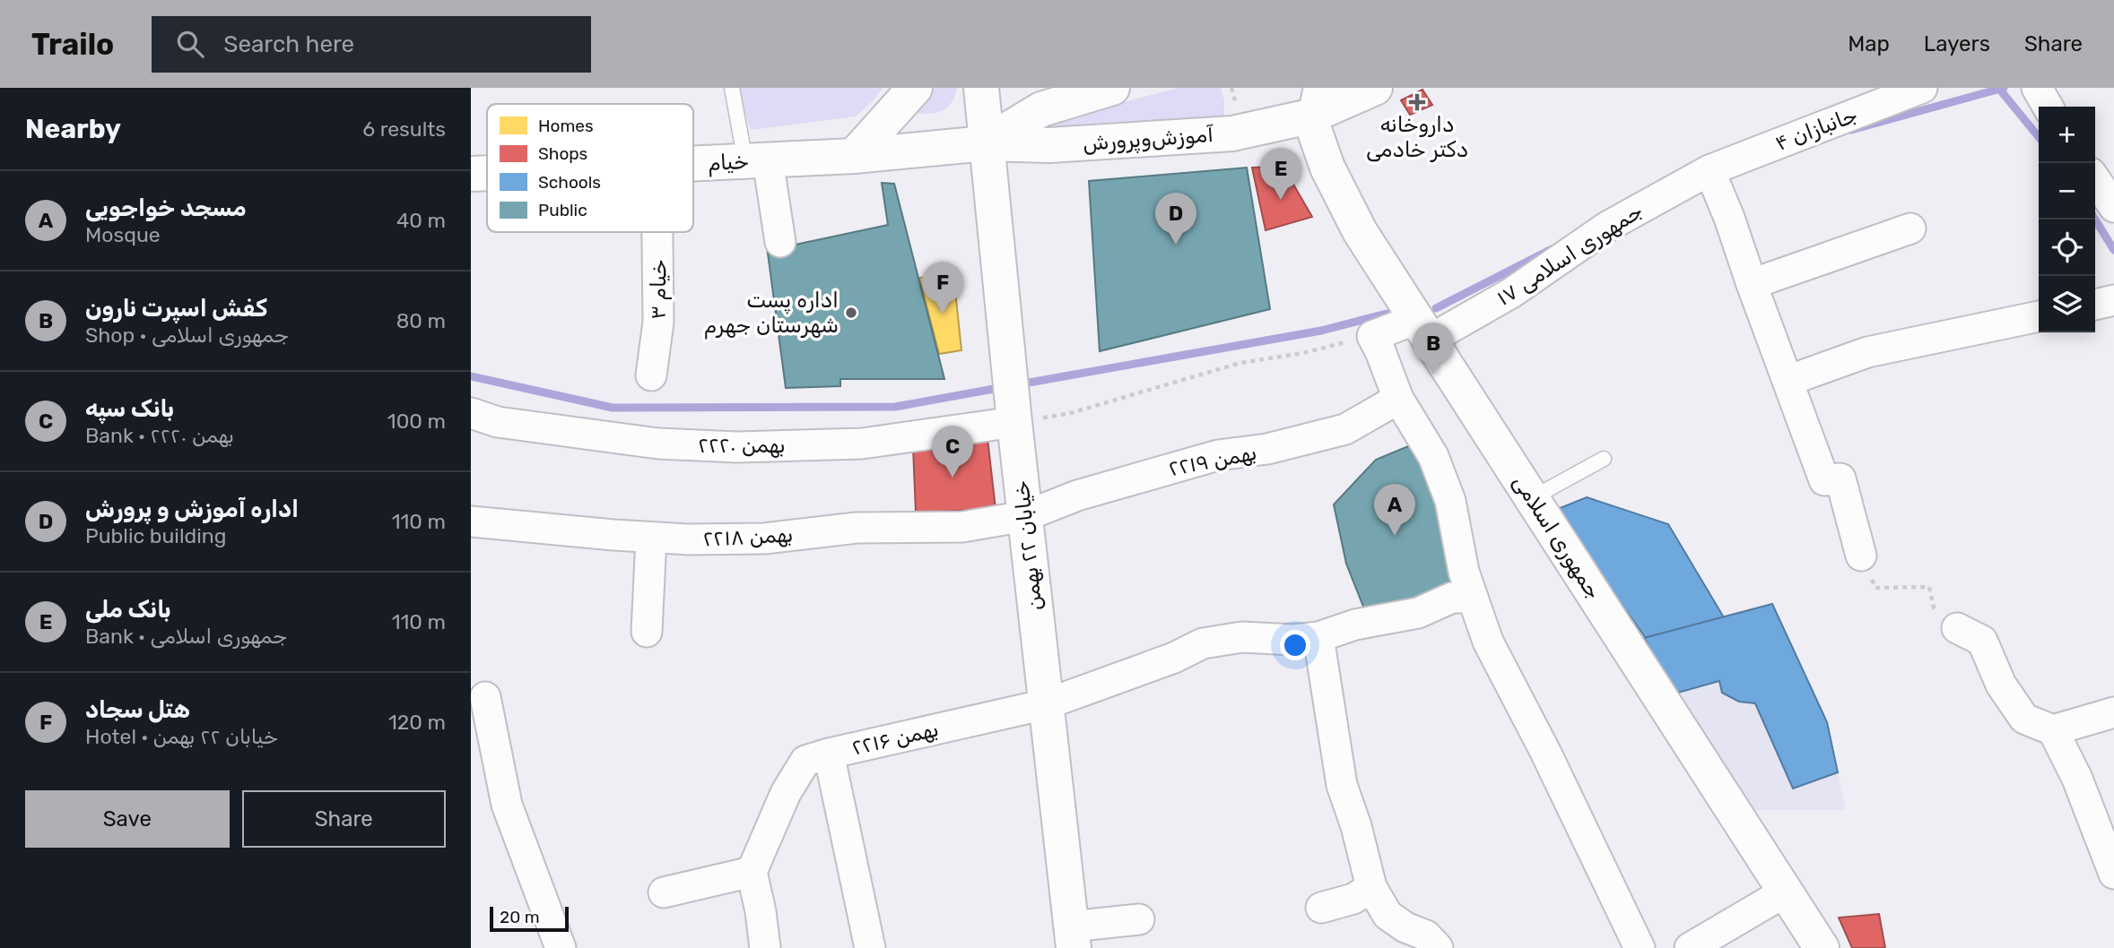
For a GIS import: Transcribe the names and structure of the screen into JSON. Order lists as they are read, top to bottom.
{
  "streets": {
    "main road": [
      "آموزش‌و‌پرورش",
      "خیام",
      "جمهوری اسلامی",
      "خیابان ۲۲ بهمن"
    ],
    "street": [
      "جانبازان ۴",
      "جمهوری اسلامی ۱۷",
      "خیام ۳",
      "۲۲بهمن ۲۰",
      "۲۲بهمن ۱۹",
      "۲۲بهمن ۱۸",
      "۲۲بهمن ۱۶"
    ]
  },
  "crossings": [
    ["جانبازان ۴", "جمهوری اسلامی ۱۷"],
    ["آموزش‌و‌پرورش", "خیام"],
    ["آموزش‌و‌پرورش", "جمهوری اسلامی"],
    ["آموزش‌و‌پرورش", "خیابان ۲۲ بهمن"],
    ["خیام", "خیابان ۲۲ بهمن"],
    ["جمهوری اسلامی ۱۷", "جمهوری اسلامی"],
    ["۲۲بهمن ۲۰", "خیابان ۲۲ بهمن"],
    ["۲۲بهمن ۱۹", "۲۲بهمن ۱۸"],
    ["۲۲بهمن ۱۹", "خیابان ۲۲ بهمن"],
    ["۲۲بهمن ۱۸", "خیابان ۲۲ بهمن"],
    ["خیابان ۲۲ بهمن", "۲۲بهمن ۱۶"]
  ],
  "places": {
    "health": ["داروخانه دکتر خادمی"],
    "other": ["اداره پست شهرستان جهرم"]
  },
  "legend": [
    "Homes",
    "Shops",
    "Schools",
    "Public"
  ],
  "scale_bar": "20 m",
  "page": {
    "header": "Trailo",
    "search": "Search here",
    "nav": ["Map", "Layers", "Share"],
    "heading": ["Nearby", "6 results"],
    "map_buttons": ["+", "−"],
    "pins": [
      "E",
      "D",
      "F",
      "B",
      "C",
      "A"
    ],
    "list": [
      {
        "mark": "A",
        "name": "مسجد خواجویی",
        "note": "Mosque",
        "value": "40 m"
      },
      {
        "mark": "B",
        "name": "کفش اسپرت نارون",
        "note": "Shop · جمهوری اسلامی",
        "value": "80 m"
      },
      {
        "mark": "C",
        "name": "بانک سپه",
        "note": "Bank · ۲۲بهمن ۲۰",
        "value": "100 m"
      },
      {
        "mark": "D",
        "name": "اداره آموزش و پرورش",
        "note": "Public building",
        "value": "110 m"
      },
      {
        "mark": "E",
        "name": "بانک ملی",
        "note": "Bank · جمهوری اسلامی",
        "value": "110 m"
      },
      {
        "mark": "F",
        "name": "هتل سجاد",
        "note": "Hotel · خیابان ۲۲ بهمن",
        "value": "120 m"
      }
    ],
    "buttons": ["Save", "Share"],
    "scale": "20 m"
  }
}
